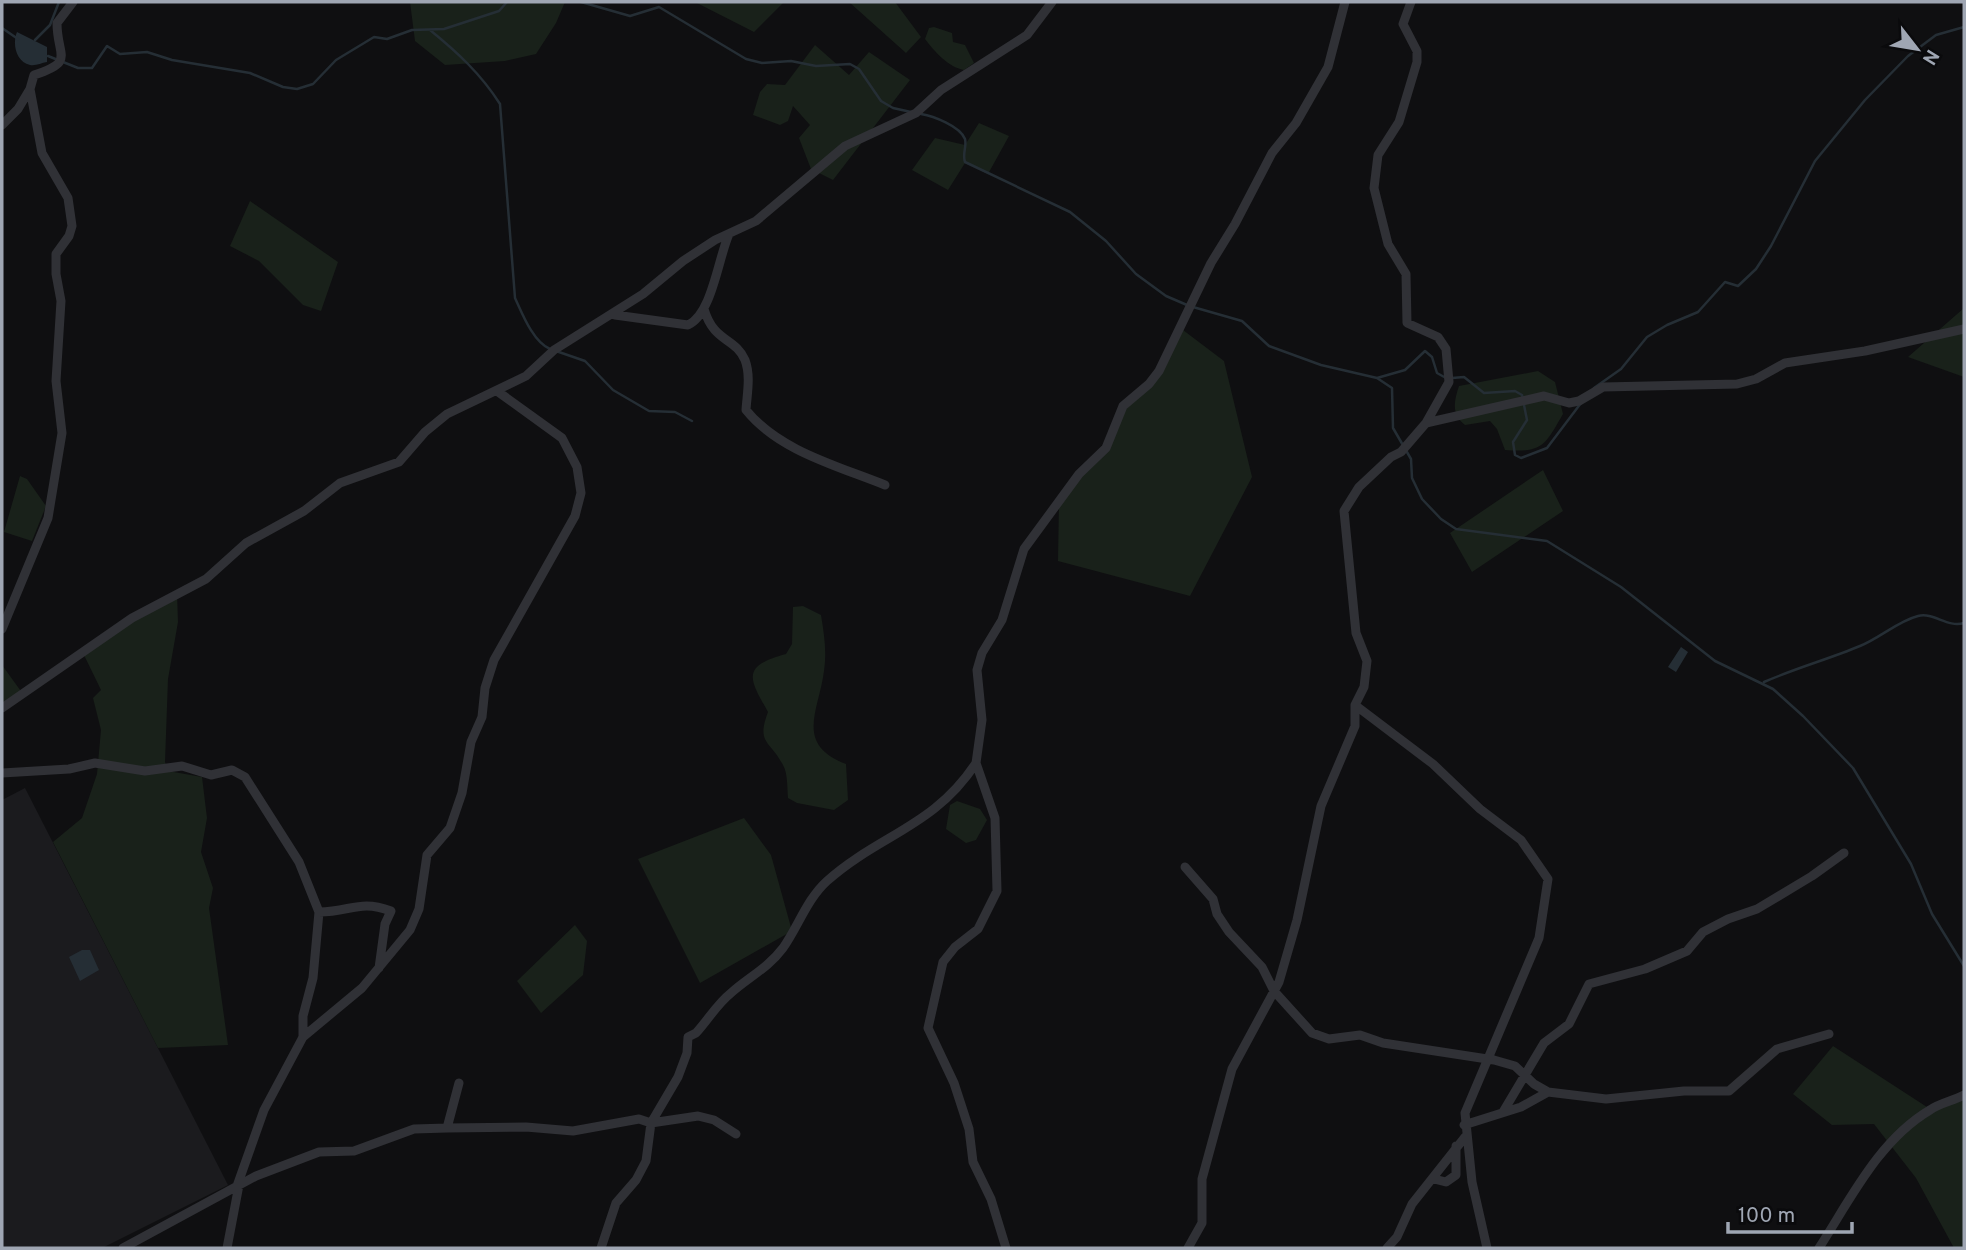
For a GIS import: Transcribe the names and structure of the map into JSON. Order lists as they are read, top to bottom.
{
  "scale_bar": "100 m",
  "north": "bottom right"
}
